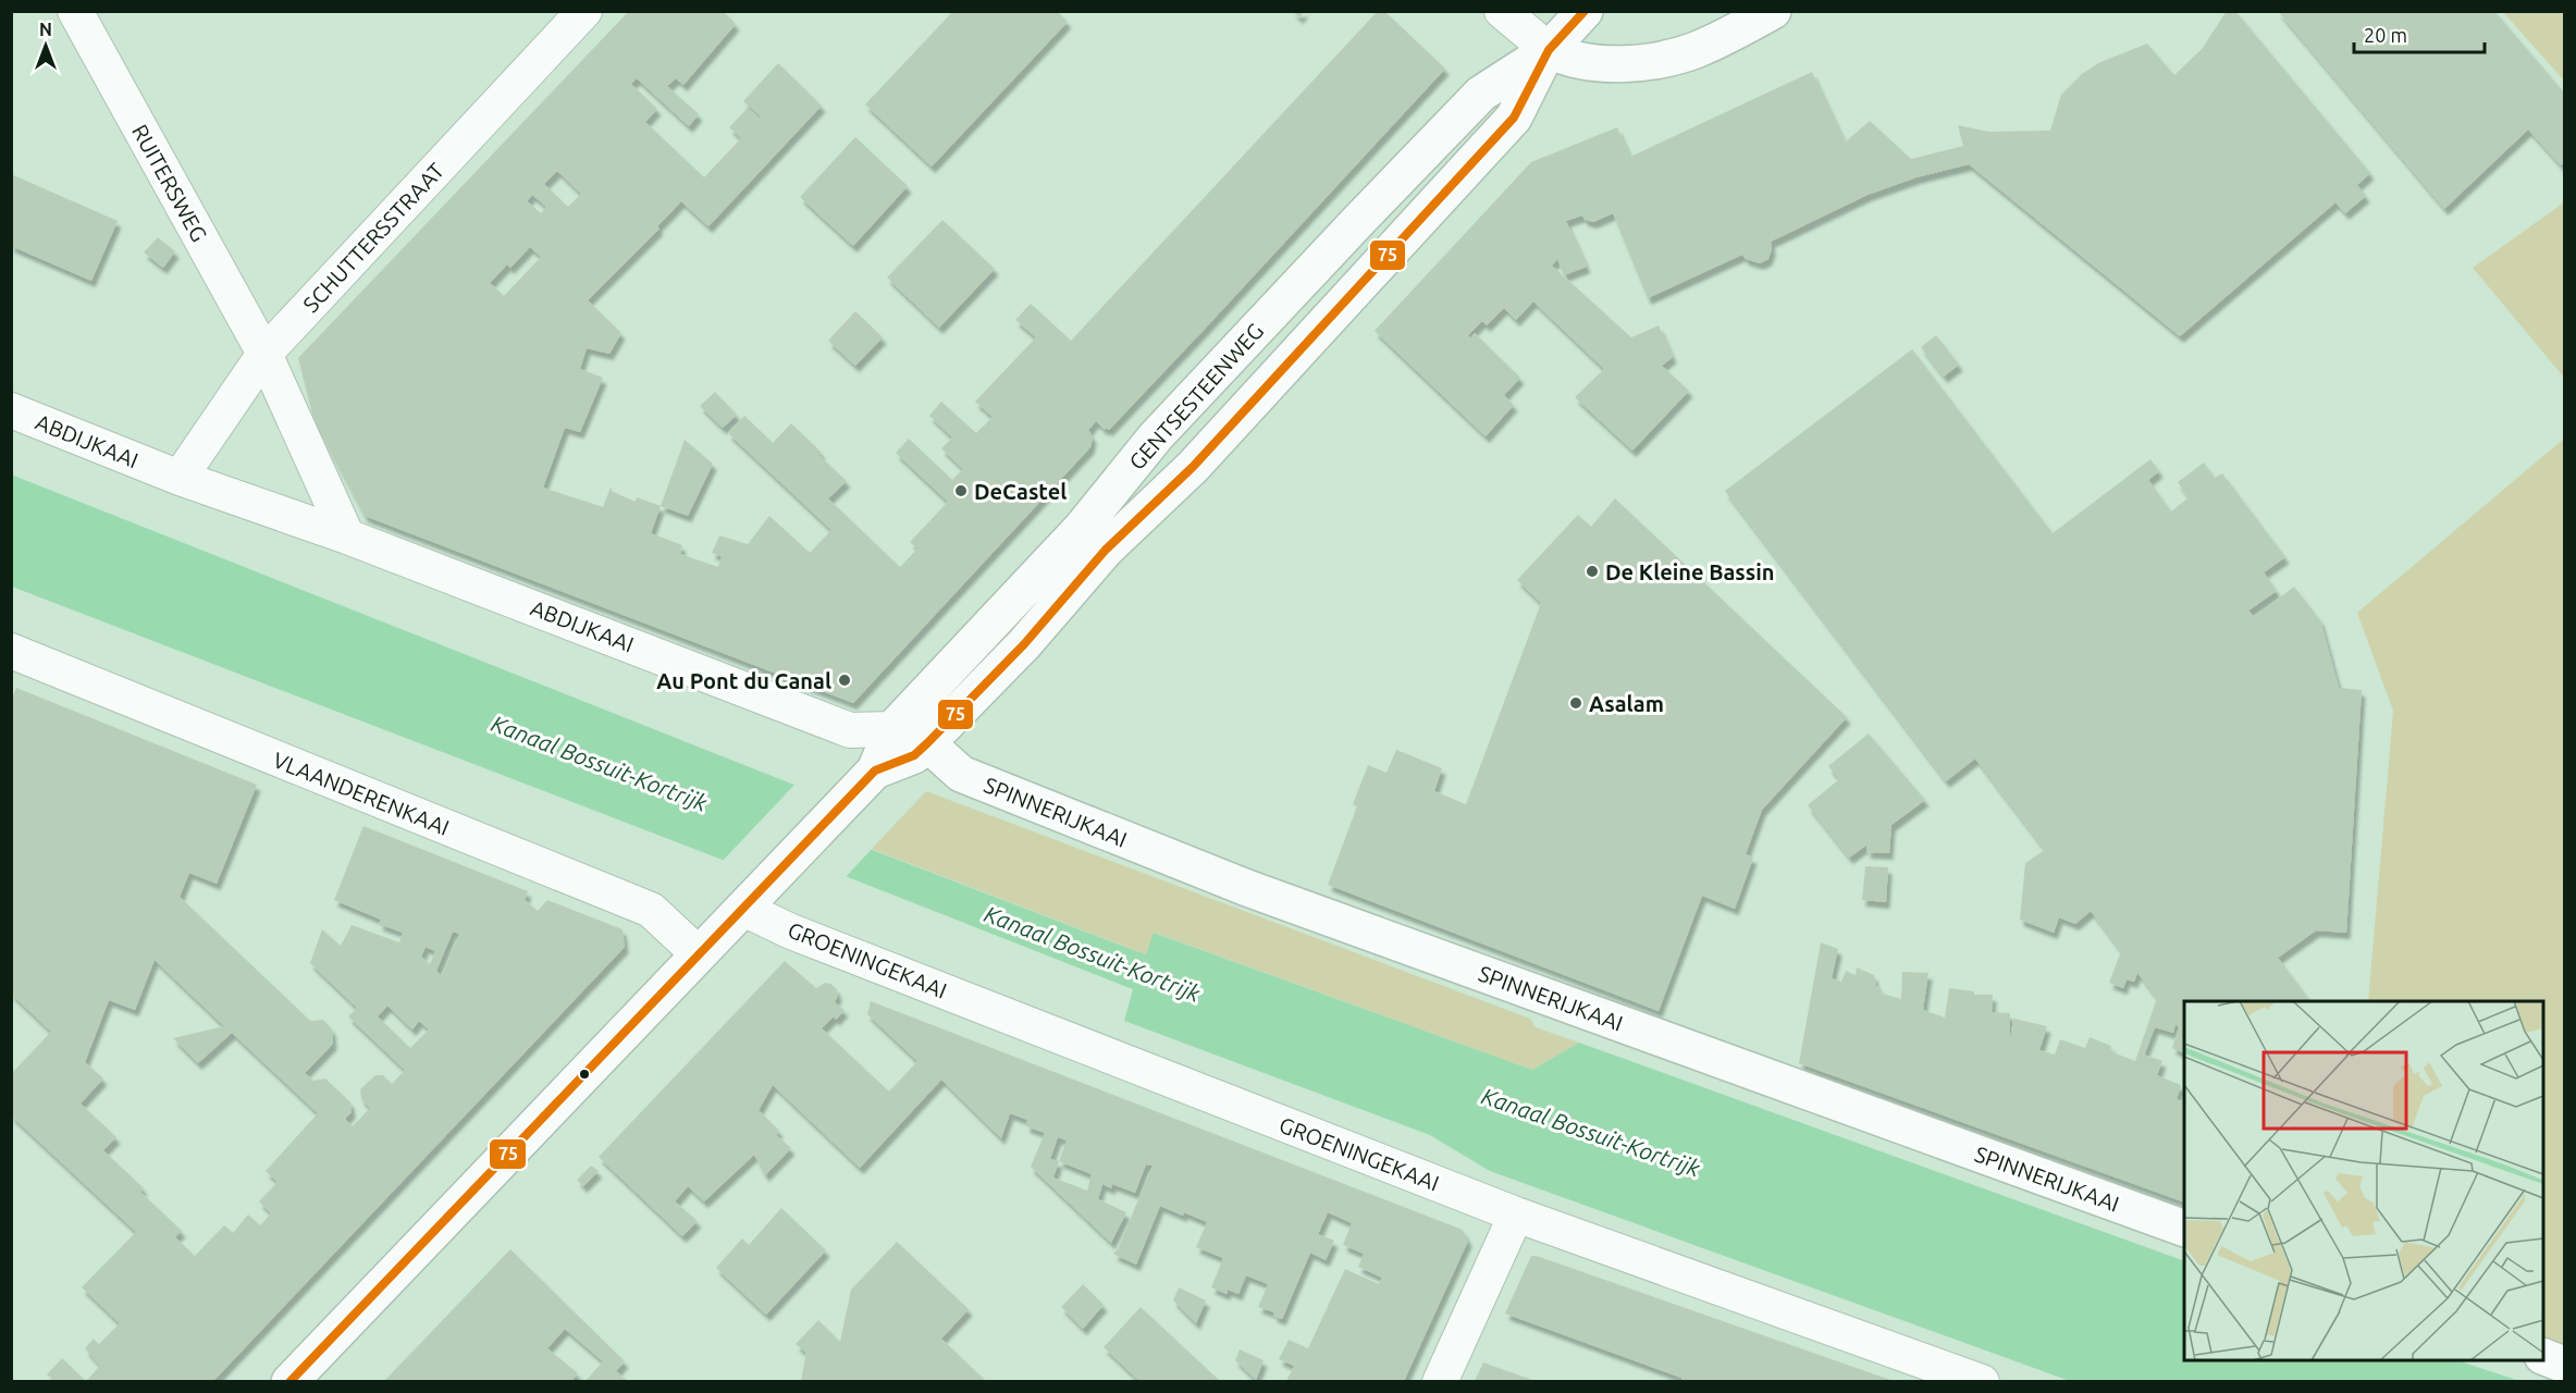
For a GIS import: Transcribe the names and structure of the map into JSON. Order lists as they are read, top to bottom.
{
  "streets": {
    "main road": ["GENTSESTEENWEG", "SPINNERIJKAAI"],
    "street": [
      "RUITERSWEG",
      "SCHUTTERSSTRAAT",
      "ABDIJKAAI",
      "VLAANDERENKAAI",
      "GROENINGEKAAI"
    ]
  },
  "crossings": [
    ["RUITERSWEG", "SCHUTTERSSTRAAT"],
    ["SCHUTTERSSTRAAT", "ABDIJKAAI"],
    ["GENTSESTEENWEG", "ABDIJKAAI"],
    ["GENTSESTEENWEG", "VLAANDERENKAAI"],
    ["GENTSESTEENWEG", "SPINNERIJKAAI"],
    ["GENTSESTEENWEG", "GROENINGEKAAI"]
  ],
  "water": ["Kanaal Bossuit-Kortrijk"],
  "places": [
    "DeCastel",
    "De Kleine Bassin",
    "Au Pont du Canal",
    "Asalam"
  ],
  "lines": ["transit line 75"],
  "scale_bar": "20 m",
  "north": "top"
}
